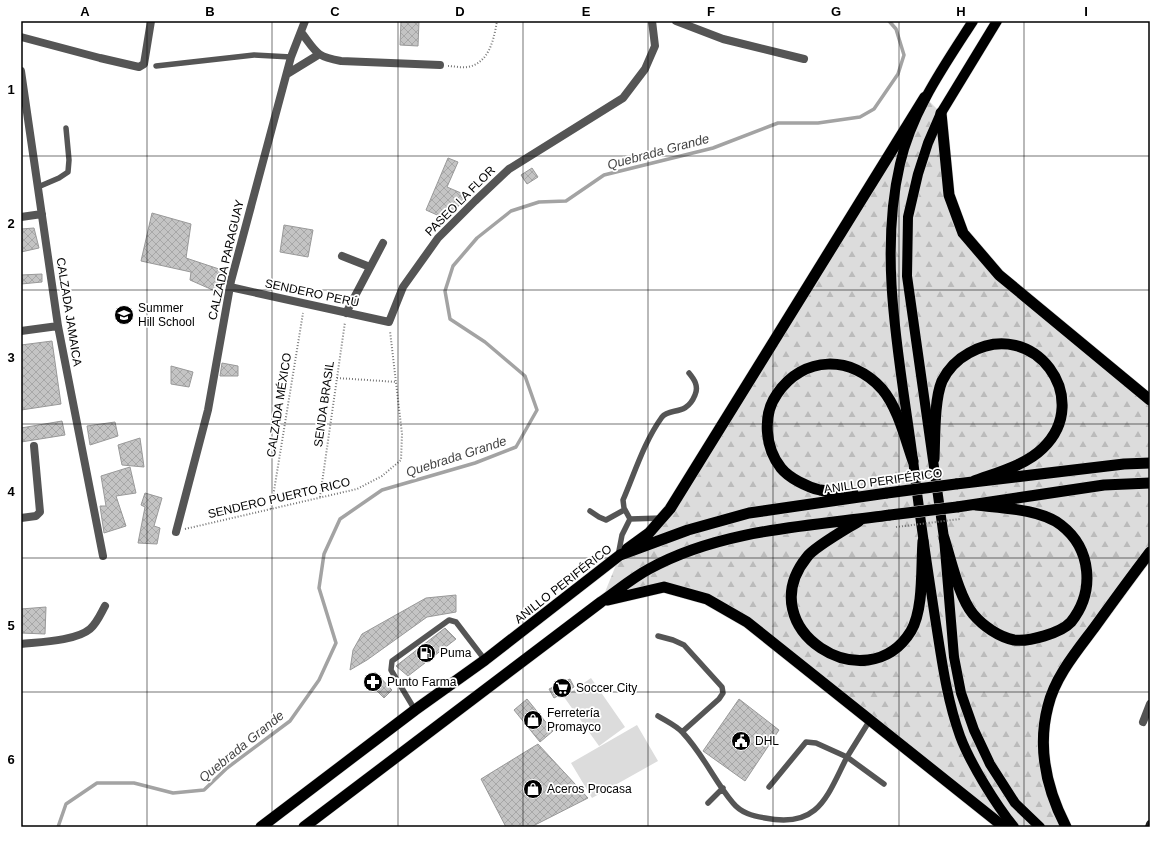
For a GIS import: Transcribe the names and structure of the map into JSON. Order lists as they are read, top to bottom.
{
  "streets": {
    "highway": ["ANILLO PERIFÉRICO"],
    "street": [
      "PASEO LA FLOR",
      "CALZADA PARAGUAY",
      "SENDERO PERÚ",
      "CALZADA JAMAICA"
    ],
    "path": ["SENDA BRASIL", "CALZADA MÉXICO", "SENDERO PUERTO RICO"]
  },
  "crossings": [
    ["PASEO LA FLOR", "SENDERO PERÚ"],
    ["CALZADA PARAGUAY", "SENDERO PERÚ"],
    ["CALZADA PARAGUAY", "SENDERO PUERTO RICO"],
    ["SENDERO PERÚ", "SENDA BRASIL"],
    ["SENDERO PERÚ", "CALZADA MÉXICO"],
    ["SENDA BRASIL", "SENDERO PUERTO RICO"],
    ["CALZADA MÉXICO", "SENDERO PUERTO RICO"]
  ],
  "water": ["Quebrada Grande"],
  "places": {
    "school or university": ["Summer Hill School"],
    "fuel station": ["Puma"],
    "pharmacy": ["Punto Farma"],
    "supermarket": ["Soccer City"],
    "shop": ["Ferretería Promayco", "Aceros Procasa"],
    "public building": ["DHL"]
  },
  "grid": {
    "columns": [
      "A",
      "B",
      "C",
      "D",
      "E",
      "F",
      "G",
      "H",
      "I"
    ],
    "rows": [
      "1",
      "2",
      "3",
      "4",
      "5",
      "6"
    ]
  }
}
